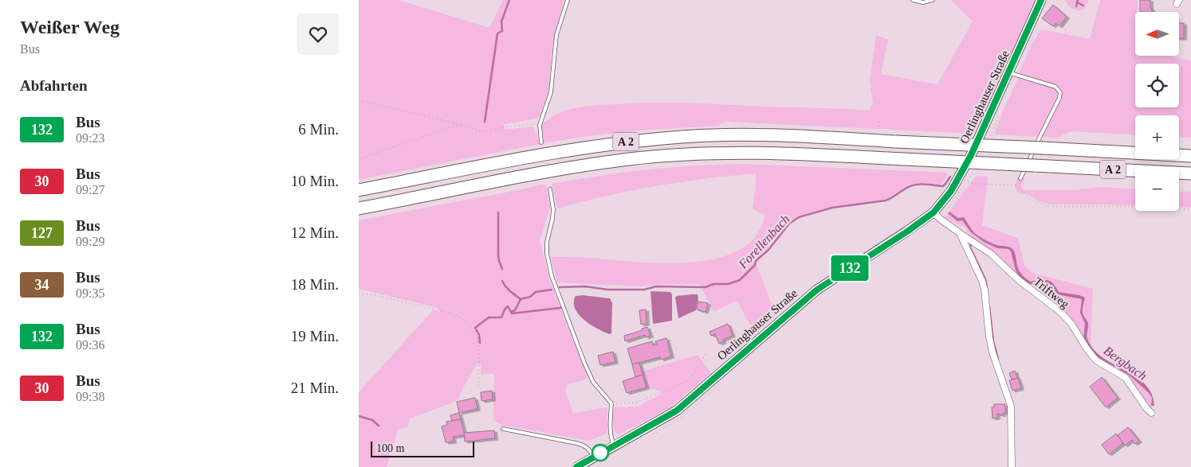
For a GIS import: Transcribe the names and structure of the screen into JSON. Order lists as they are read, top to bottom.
{
  "streets": {
    "highway": ["A 2"],
    "main road": ["Oerlinghauser Straße"],
    "street": ["Triftweg"]
  },
  "crossings": [
    ["Oerlinghauser Straße", "Triftweg"]
  ],
  "water": ["Forellenbach", "Bergbach"],
  "lines": ["bus line 132"],
  "scale_bar": "100 m",
  "north": "left",
  "page": {
    "heading": [
      ["Weißer Weg", "Bus"],
      "Abfahrten"
    ],
    "on_map": "132",
    "map_buttons": ["+", "−"],
    "list": [
      {
        "mark": "132",
        "name": "Bus",
        "note": "09:23",
        "value": "6 Min."
      },
      {
        "mark": "30",
        "name": "Bus",
        "note": "09:27",
        "value": "10 Min."
      },
      {
        "mark": "127",
        "name": "Bus",
        "note": "09:29",
        "value": "12 Min."
      },
      {
        "mark": "34",
        "name": "Bus",
        "note": "09:35",
        "value": "18 Min."
      },
      {
        "mark": "132",
        "name": "Bus",
        "note": "09:36",
        "value": "19 Min."
      },
      {
        "mark": "30",
        "name": "Bus",
        "note": "09:38",
        "value": "21 Min."
      }
    ],
    "scale": "100 m"
  }
}
